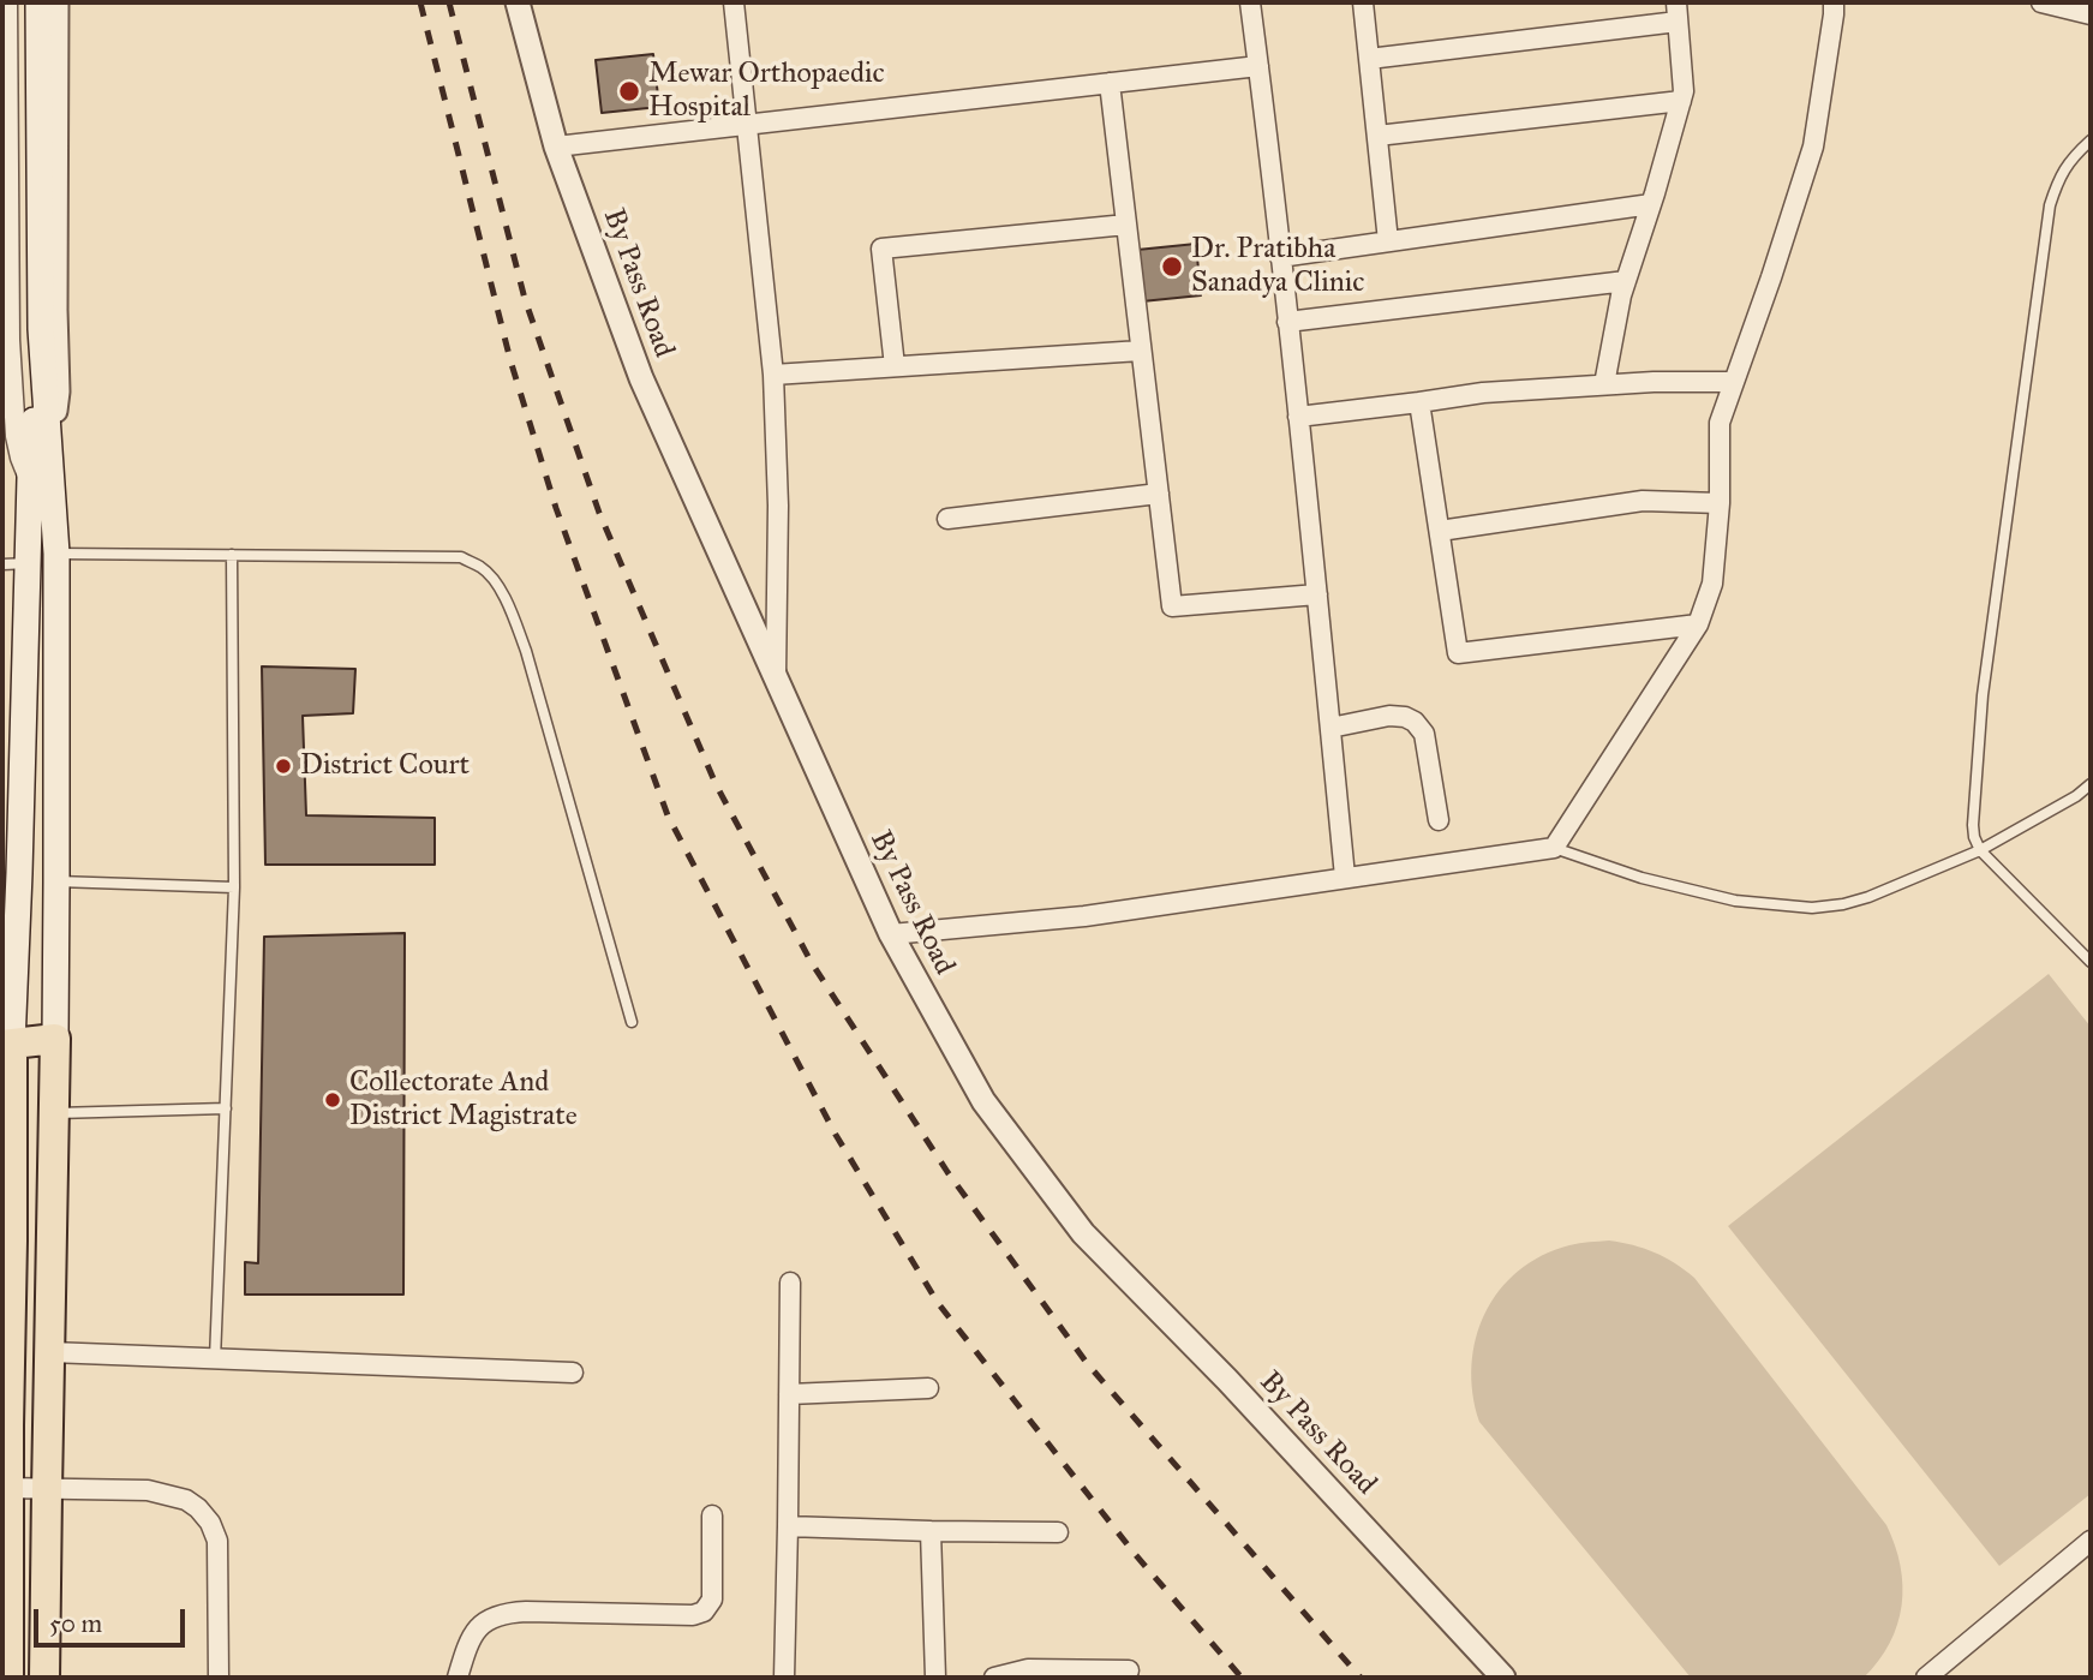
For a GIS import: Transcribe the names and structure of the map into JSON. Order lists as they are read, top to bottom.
{
  "streets": {
    "street": ["By Pass Road"]
  },
  "places": [
    "Mewar Orthopaedic Hospital",
    "Dr. Pratibha Sanadya Clinic",
    "District Court",
    "Collectorate And District Magistrate"
  ],
  "scale_bar": "50 m"
}
